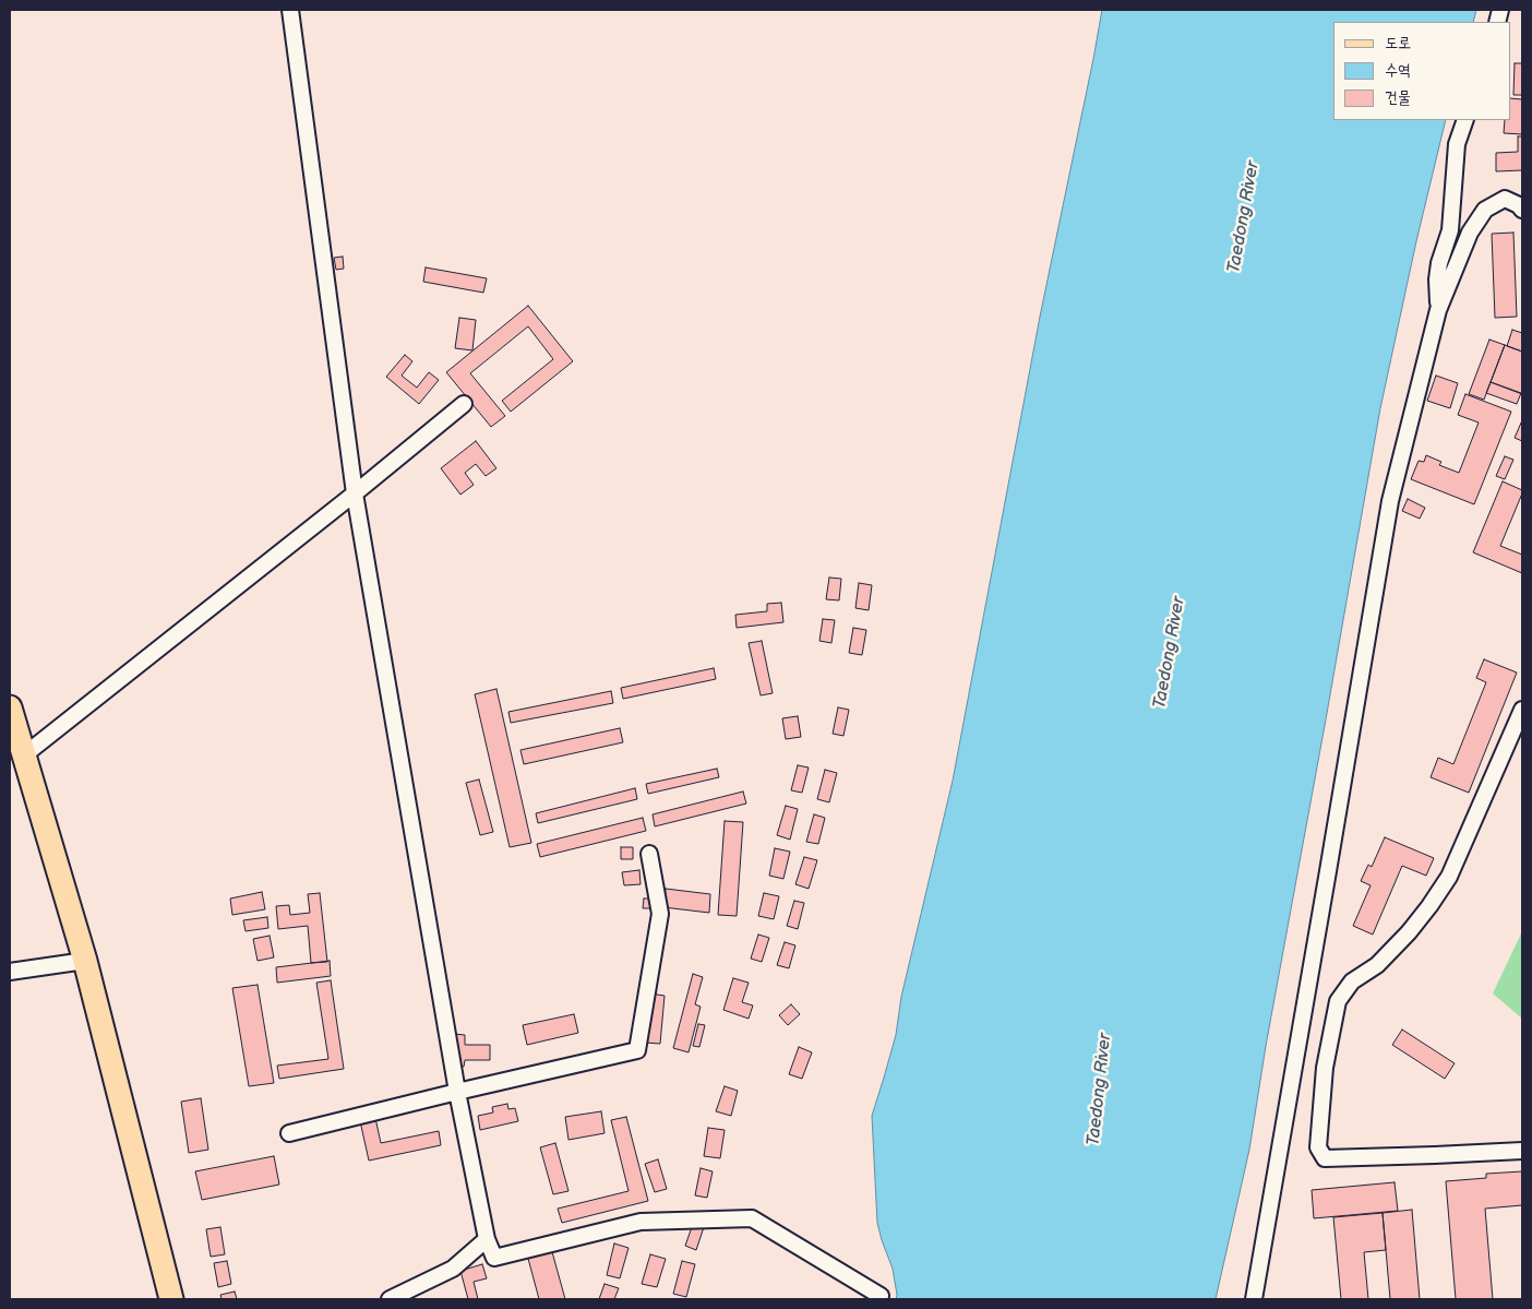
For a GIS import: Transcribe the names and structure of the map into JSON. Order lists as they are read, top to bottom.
{
  "water": ["Taedong River"],
  "legend": ["도로", "수역", "건물"]
}
